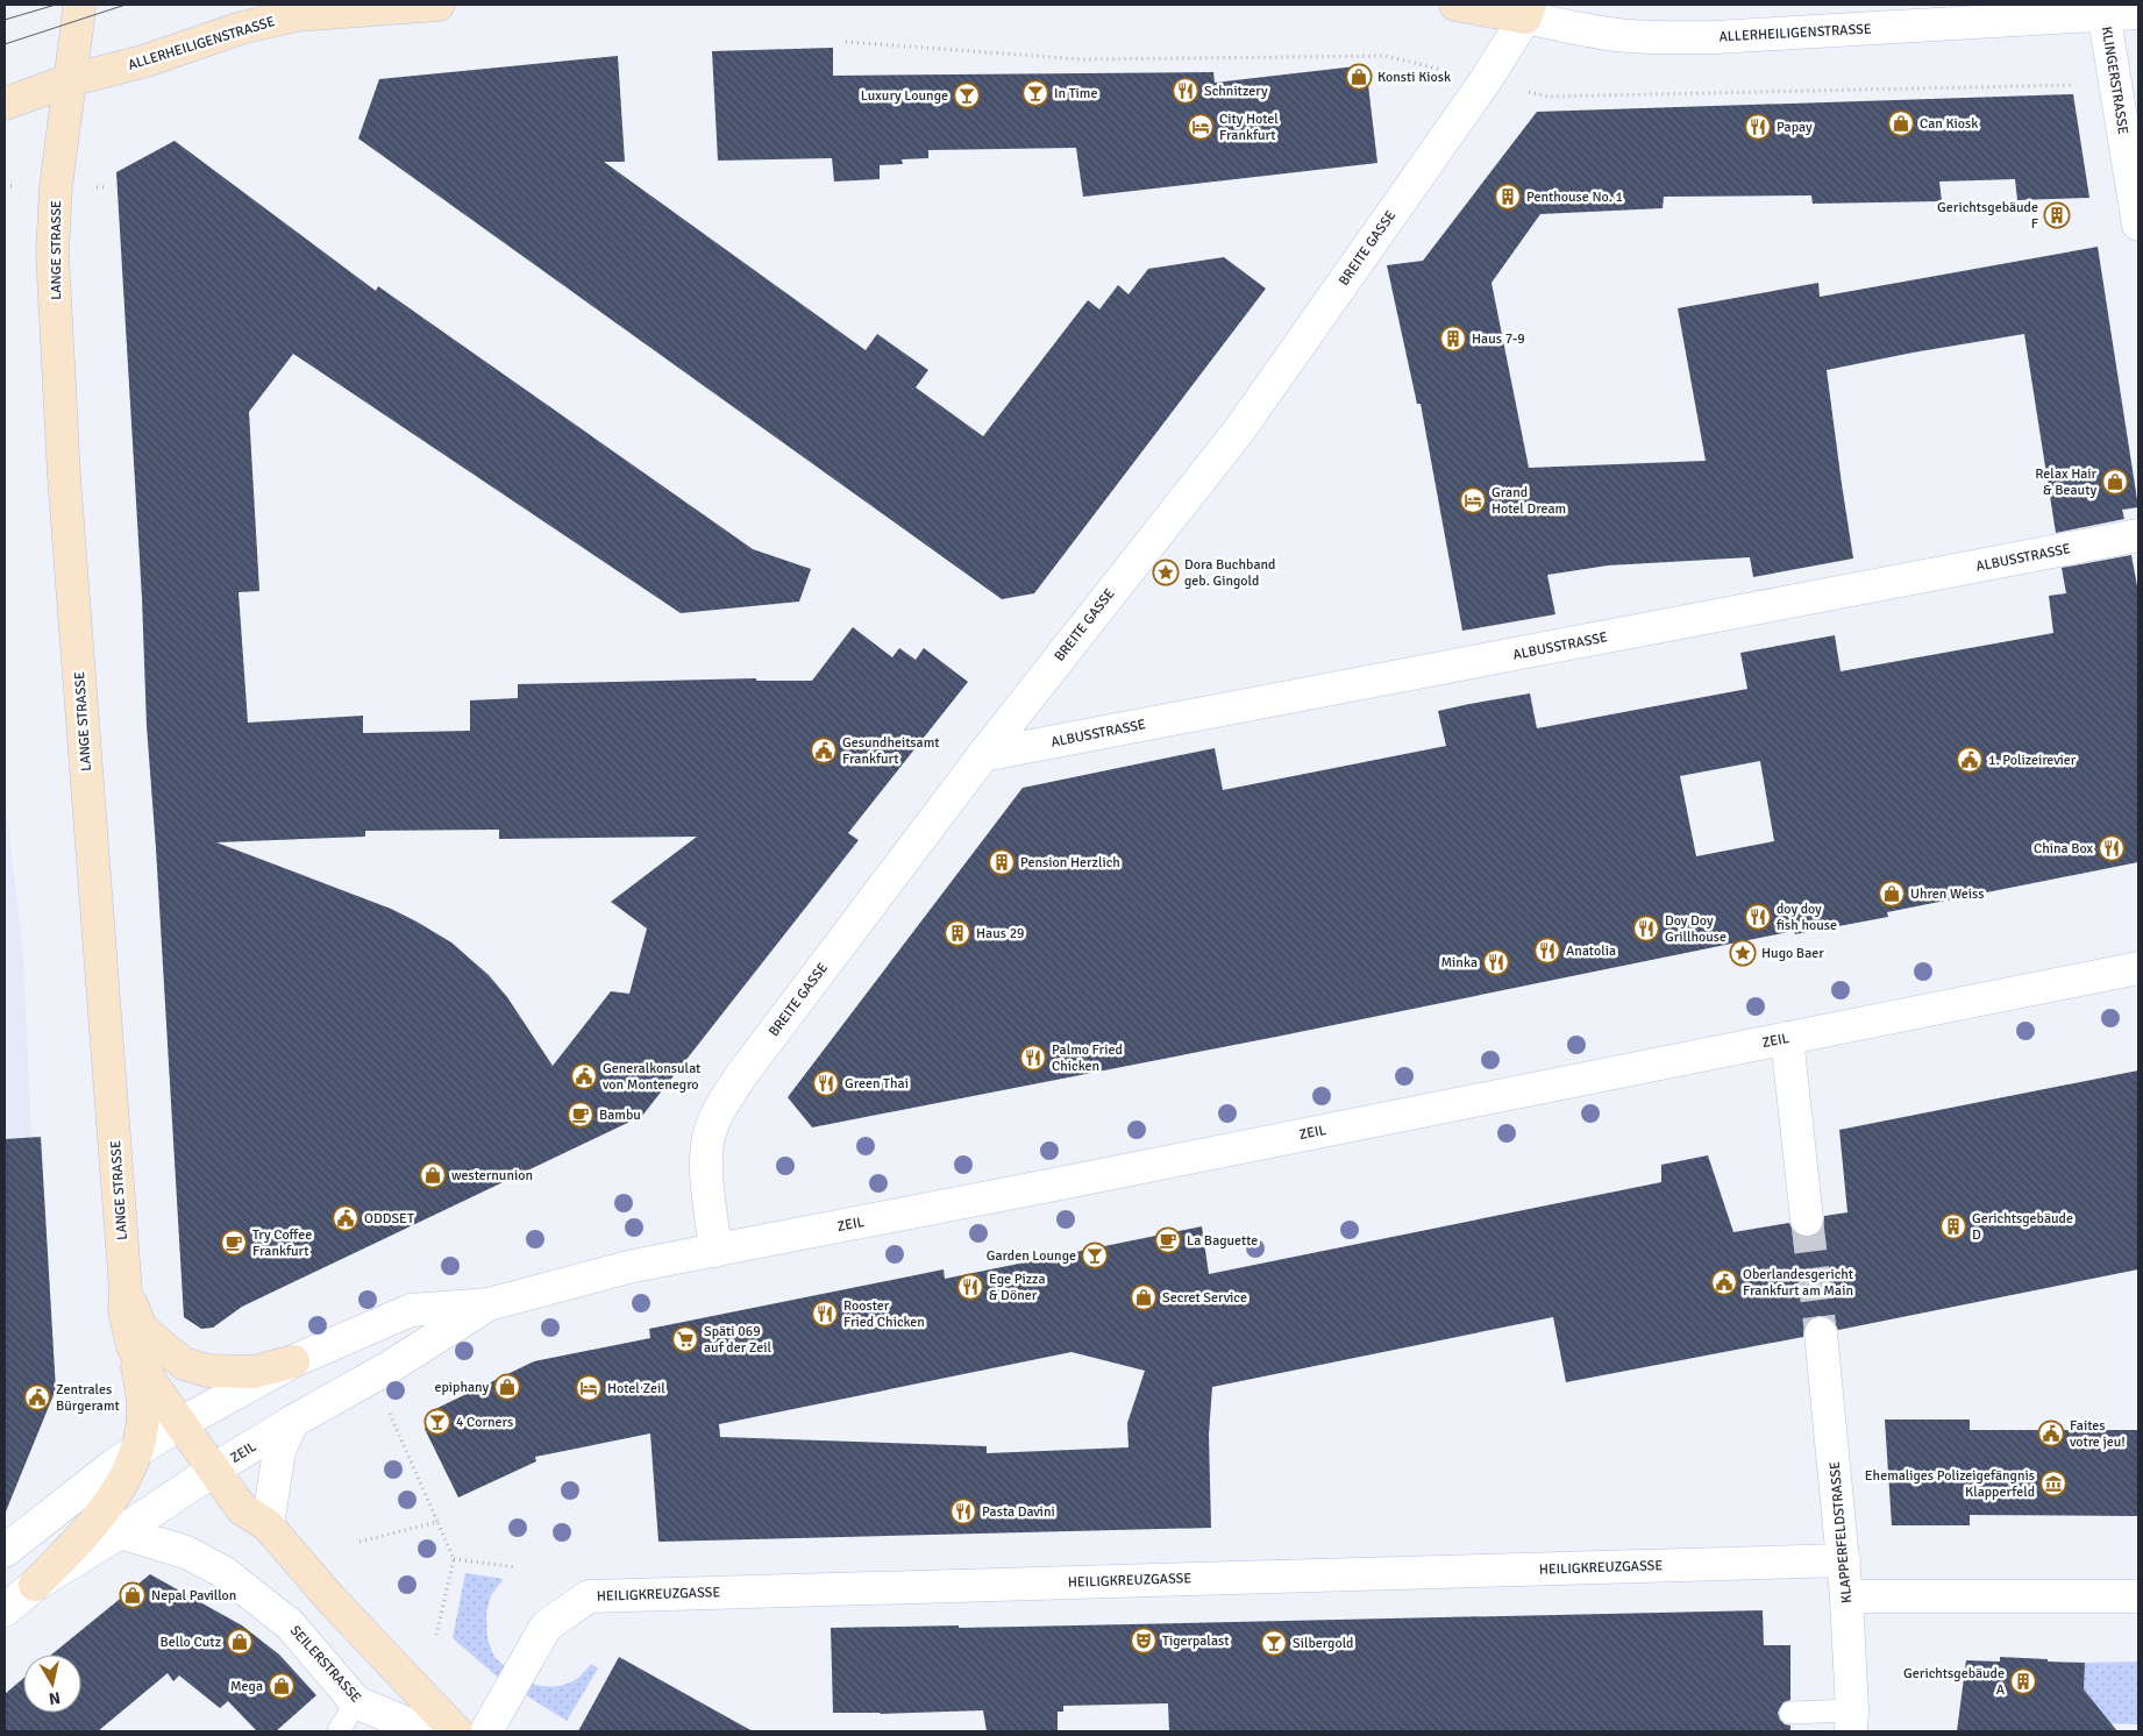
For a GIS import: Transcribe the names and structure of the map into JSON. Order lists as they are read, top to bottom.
{
  "streets": {
    "main road": ["ALLERHEILIGENSTRASSE", "LANGE STRASSE"],
    "street": [
      "KLINGERSTRASSE",
      "BREITE GASSE",
      "ALBUSSTRASSE",
      "ZEIL",
      "KLAPPERFELDSTRASSE",
      "HEILIGKREUZGASSE",
      "SEILERSTRASSE"
    ]
  },
  "crossings": [
    ["ALLERHEILIGENSTRASSE", "KLINGERSTRASSE"],
    ["ALLERHEILIGENSTRASSE", "BREITE GASSE"],
    ["ALLERHEILIGENSTRASSE", "LANGE STRASSE"],
    ["BREITE GASSE", "ALBUSSTRASSE"],
    ["BREITE GASSE", "ZEIL"],
    ["LANGE STRASSE", "ZEIL"],
    ["ZEIL", "SEILERSTRASSE"],
    ["KLAPPERFELDSTRASSE", "HEILIGKREUZGASSE"]
  ],
  "places": {
    "shop": [
      "Konsti Kiosk",
      "Can Kiosk",
      "Relax Hair & Beauty",
      "Uhren Weiss",
      "westernunion",
      "Secret Service",
      "epiphany",
      "Nepal Pavillon",
      "Bello Cutz",
      "Mega"
    ],
    "restaurant": [
      "Schnitzery",
      "Papay",
      "China Box",
      "doy doy fish house",
      "Doy Doy Grillhouse",
      "Anatolia",
      "Minka",
      "Palmo Fried Chicken",
      "Green Thai",
      "Ege Pizza & Döner",
      "Rooster Fried Chicken",
      "Pasta Davini"
    ],
    "bar": [
      "In Time",
      "Luxury Lounge",
      "Garden Lounge",
      "4 Corners",
      "Silbergold"
    ],
    "hotel": ["City Hotel Frankfurt", "Grand Hotel Dream", "Hotel Zeil"],
    "building": [
      "Penthouse No. 1",
      "Gerichtsgebäude F",
      "Haus 7-9",
      "Pension Herzlich",
      "Haus 29",
      "Gerichtsgebäude D",
      "Gerichtsgebäude A"
    ],
    "place": ["Dora Buchband geb. Gingold", "Hugo Baer"],
    "public building": [
      "Gesundheitsamt Frankfurt",
      "1. Polizeirevier",
      "Generalkonsulat von Montenegro",
      "ODDSET",
      "Oberlandesgericht Frankfurt am Main",
      "Zentrales Bürgeramt",
      "Faites votre jeu!"
    ],
    "cafe": ["Bambu", "La Baguette", "Try Coffee Frankfurt"],
    "supermarket": ["Späti 069 auf der Zeil"],
    "museum": ["Ehemaliges Polizeigefängnis Klapperfeld"],
    "theatre": ["Tigerpalast"]
  },
  "north": "bottom"
}
